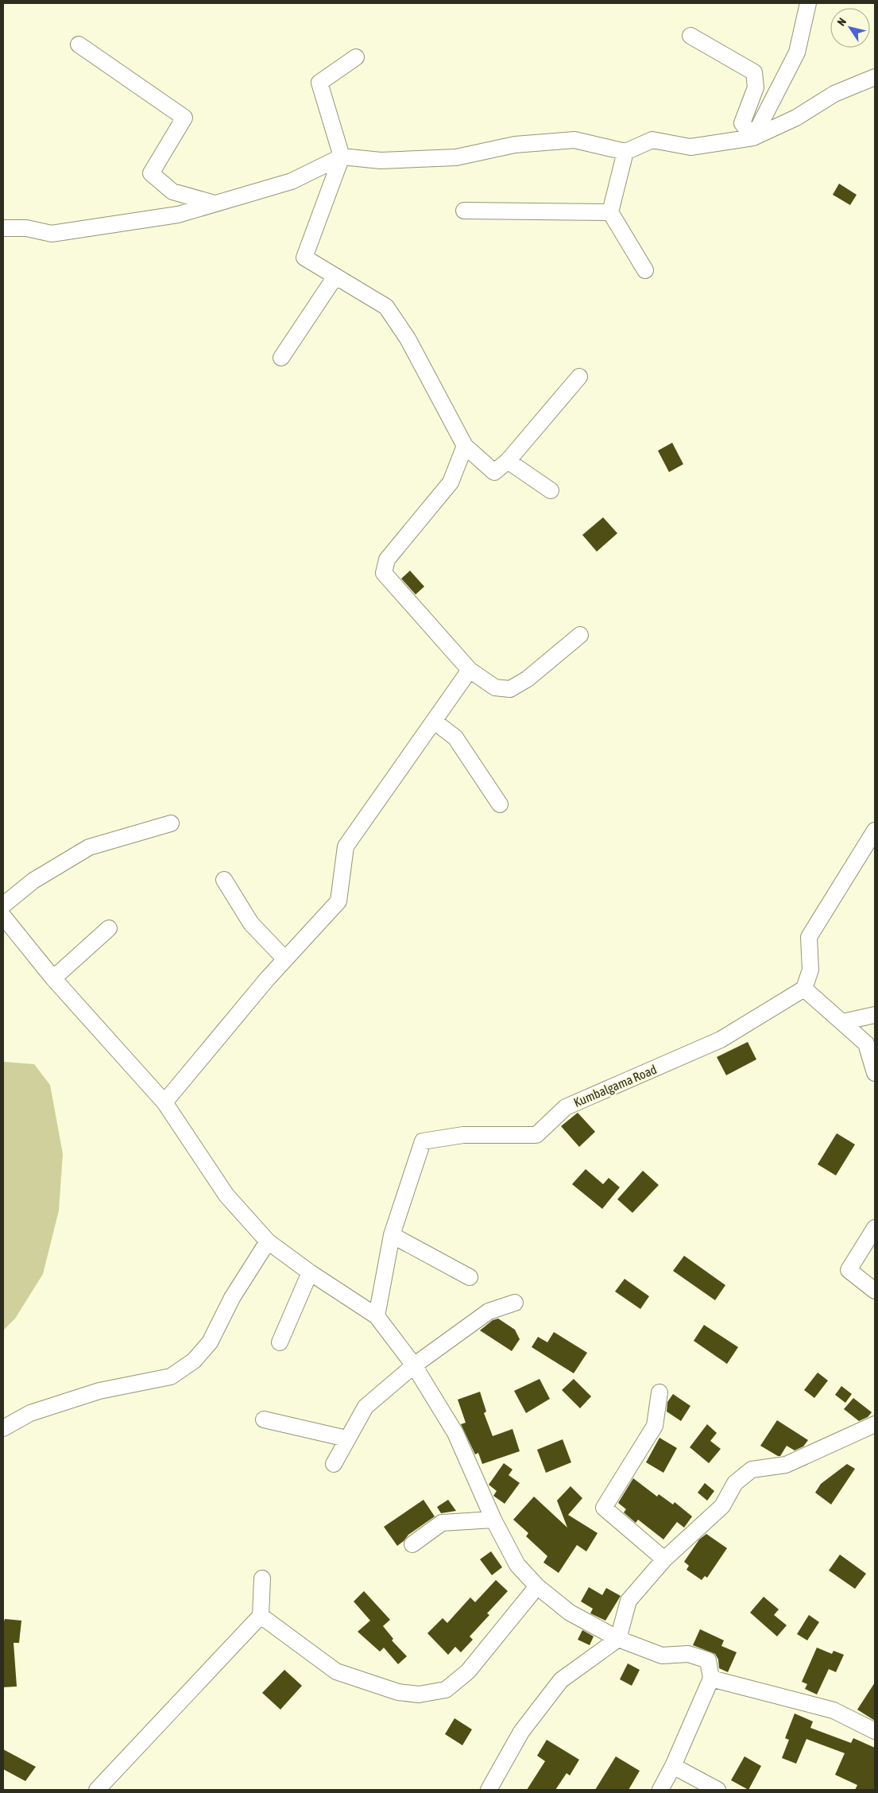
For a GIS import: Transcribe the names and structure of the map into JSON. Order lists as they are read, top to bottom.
{
  "streets": {
    "street": ["Kumbalgama Road"]
  },
  "north": "top left"
}
